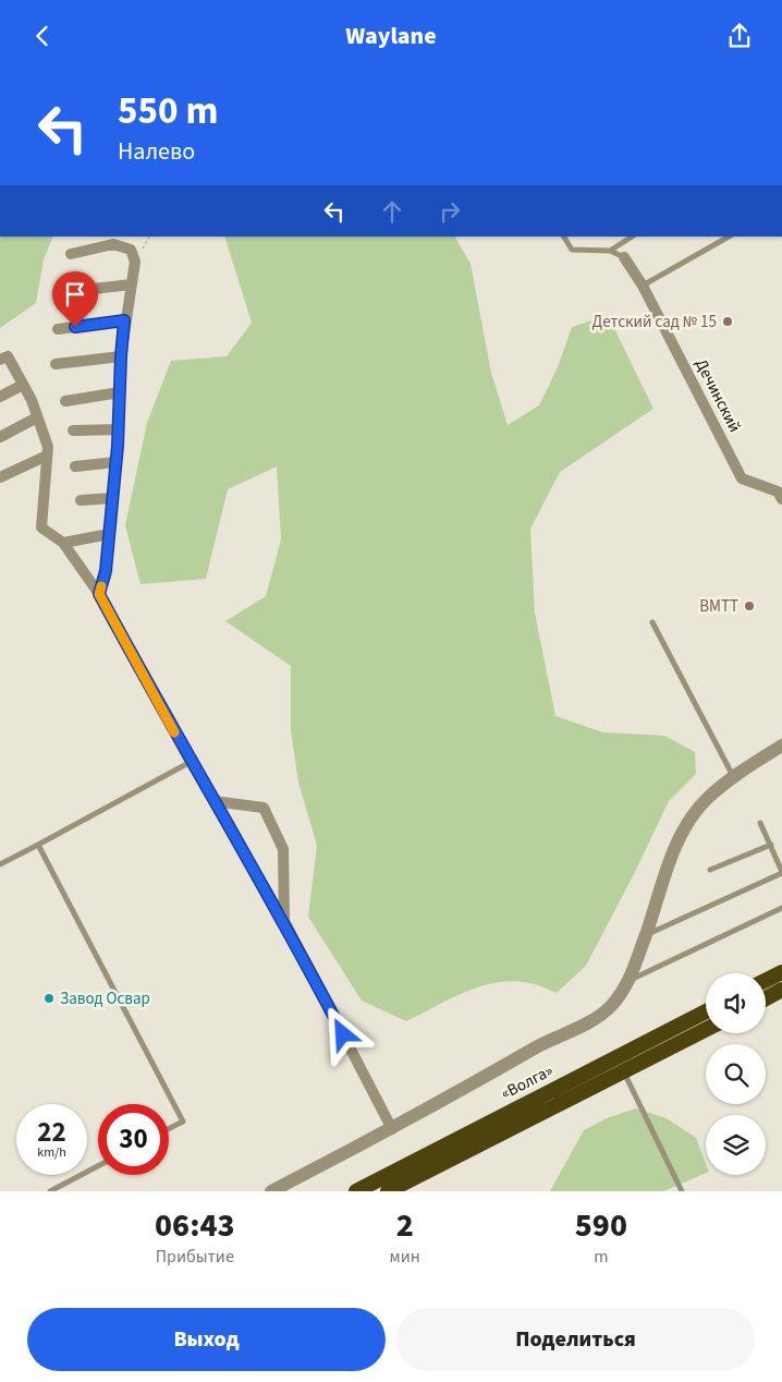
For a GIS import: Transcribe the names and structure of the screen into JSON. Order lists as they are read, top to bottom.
{
  "streets": {
    "highway": ["«Волга»"],
    "street": ["Дечинский"]
  },
  "places": ["Детский сад № 15", "ВМТТ", "Завод Освар"],
  "page": {
    "header": "Waylane",
    "turn": ["550 m", "Налево"],
    "speed": "22 km/h",
    "limit": "30",
    "eta": [
      "06:43",
      "Прибытие",
      "2",
      "мин",
      "590",
      "m"
    ],
    "buttons": ["Выход", "Поделиться"]
  }
}
